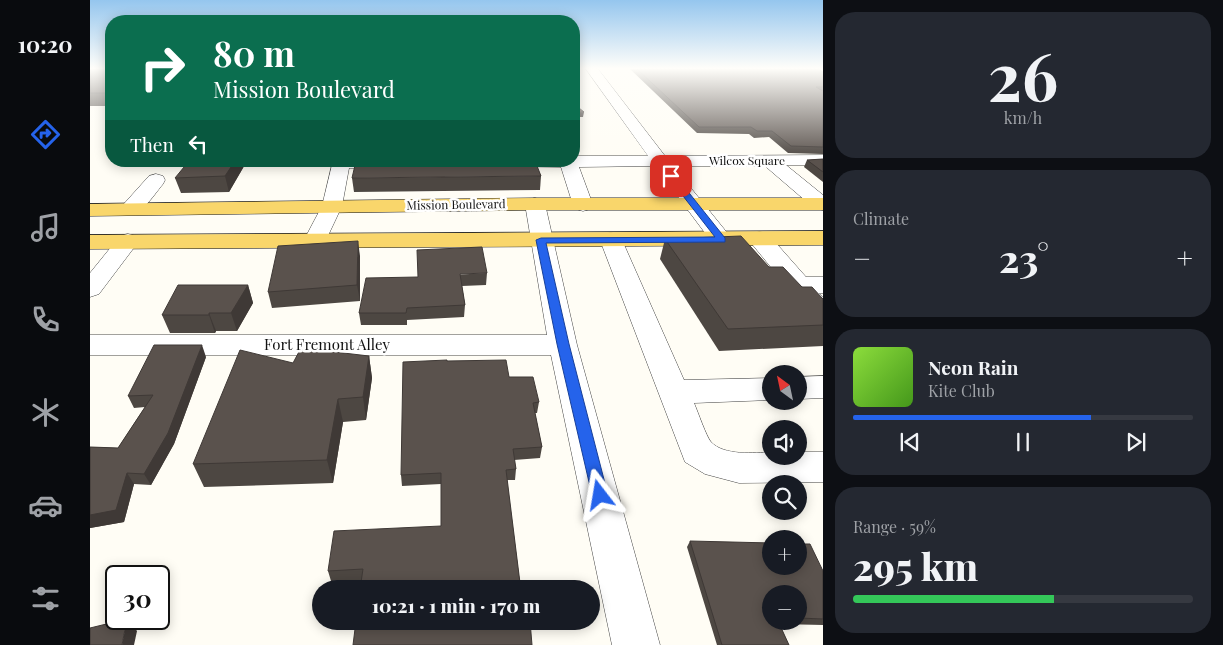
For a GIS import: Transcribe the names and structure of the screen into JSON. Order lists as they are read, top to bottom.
{
  "streets": {
    "main road": ["Mission Boulevard"],
    "street": ["Wilcox Square", "Fort Fremont Alley"]
  },
  "north": "top left",
  "page": {
    "tabs": "10:20",
    "tile": [
      ["26", "km/h"],
      "Climate",
      ["Range · 59%", "295 km"]
    ],
    "turn": ["80 m", "Mission Boulevard"],
    "then": "Then",
    "heat": ["−", "23°", "+"],
    "song": ["Neon Rain", "Kite Club"],
    "map_buttons": ["+", "−"],
    "limit": "30",
    "trip": "10:21 · 1 min · 170 m"
  }
}
